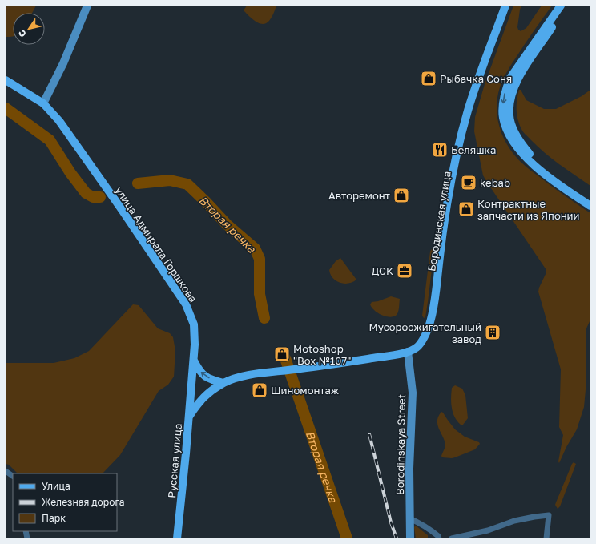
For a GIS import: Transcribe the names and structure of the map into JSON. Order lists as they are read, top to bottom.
{
  "streets": {
    "main road": [
      "Бородинская улица",
      "улица Адмирала Горшкова",
      "Borodinskaya Street",
      "Русская улица"
    ]
  },
  "crossings": [
    ["Бородинская улица", "Borodinskaya Street"],
    ["Бородинская улица", "Русская улица"],
    ["улица Адмирала Горшкова", "Русская улица"]
  ],
  "water": ["Вторая речка"],
  "places": {
    "shop": [
      "Рыбачка Соня",
      "Авторемонт",
      "Контрактные запчасти из Японии",
      "Motoshop \"Box №107\"",
      "Шиномонтаж"
    ],
    "restaurant": ["Беляшка"],
    "cafe": ["kebab"],
    "office": ["ДСК"],
    "building": ["Мусоросжигательный завод"]
  },
  "legend": ["Улица", "Железная дорога", "Парк"],
  "north": "bottom left"
}
